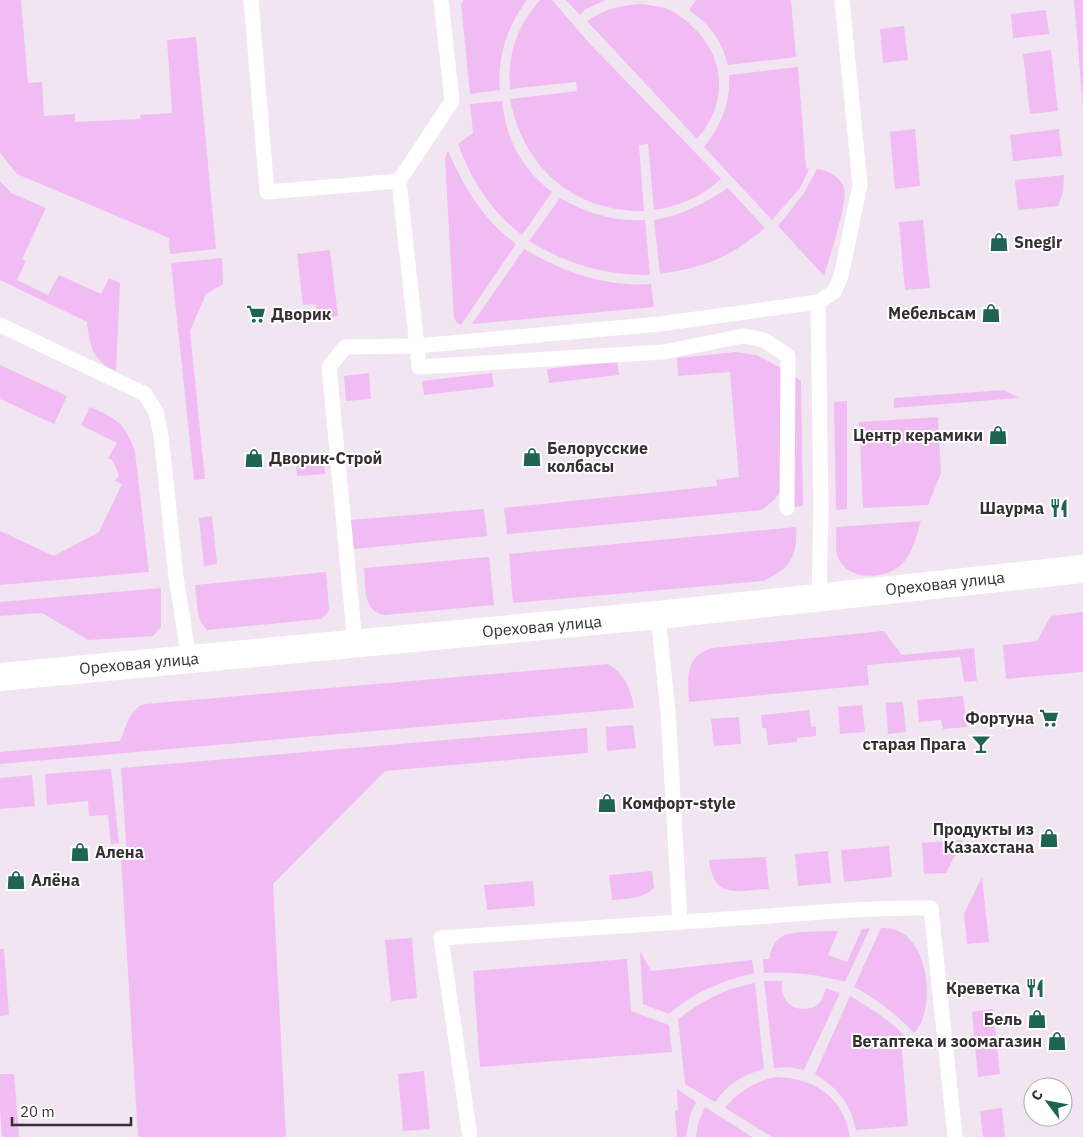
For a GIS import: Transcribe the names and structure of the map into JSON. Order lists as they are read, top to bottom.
{
  "streets": {
    "street": ["Ореховая улица"]
  },
  "places": {
    "shop": [
      "Snegir",
      "Мебельсам",
      "Центр керамики",
      "Белорусские колбасы",
      "Дворик-Строй",
      "Комфорт-style",
      "Продукты из Казахстана",
      "Алена",
      "Алёна",
      "Бель",
      "Ветаптека и зоомагазин"
    ],
    "supermarket": ["Дворик", "Фортуна"],
    "restaurant": ["Шаурма", "Креветка"],
    "bar": ["старая Прага"]
  },
  "scale_bar": "20 m",
  "north": "top left"
}
